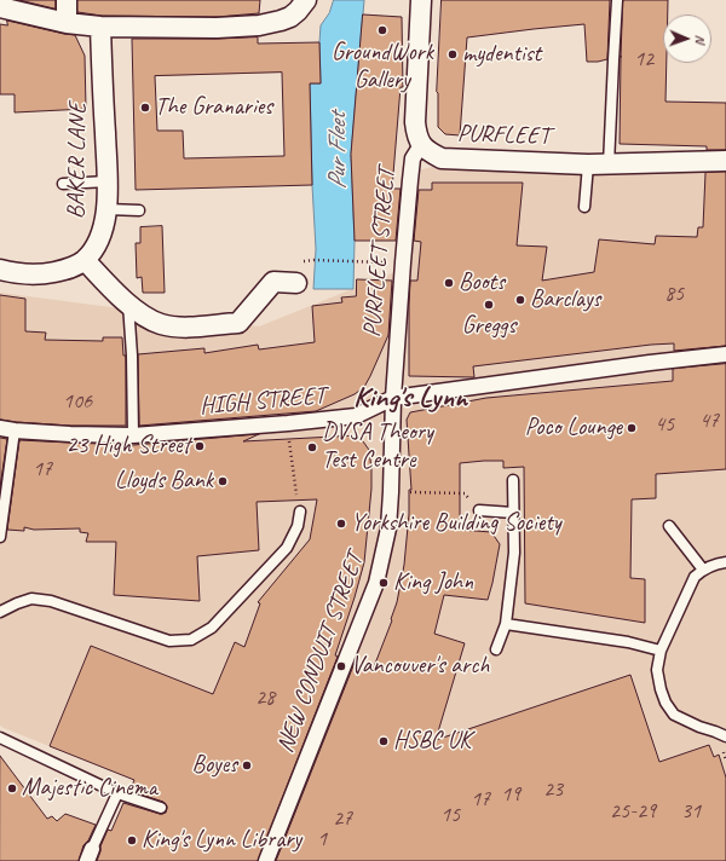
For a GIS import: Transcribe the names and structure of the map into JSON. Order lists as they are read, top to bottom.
{
  "streets": {
    "street": [
      "PURFLEET",
      "BAKER LANE",
      "PURFLEET STREET",
      "HIGH STREET",
      "NEW CONDUIT STREET"
    ]
  },
  "crossings": [
    ["PURFLEET", "PURFLEET STREET"],
    ["PURFLEET STREET", "HIGH STREET"],
    ["PURFLEET STREET", "NEW CONDUIT STREET"],
    ["HIGH STREET", "NEW CONDUIT STREET"]
  ],
  "districts": ["King's Lynn"],
  "water": ["Pur Fleet"],
  "places": [
    "GroundWork Gallery",
    "mydentist",
    "The Granaries",
    "Boots",
    "Barclays",
    "Greggs",
    "Poco Lounge",
    "23 High Street",
    "DVSA Theory Test Centre",
    "Lloyds Bank",
    "Yorkshire Building Society",
    "King John",
    "Vancouver's arch",
    "HSBC UK",
    "Boyes",
    "Majestic Cinema",
    "King's Lynn Library"
  ],
  "house_numbers": [
    "12",
    "85",
    "106",
    "47",
    "45",
    "17",
    "28",
    "23",
    "19",
    "17",
    "25-29",
    "31",
    "15",
    "27",
    "1"
  ],
  "north": "right"
}
